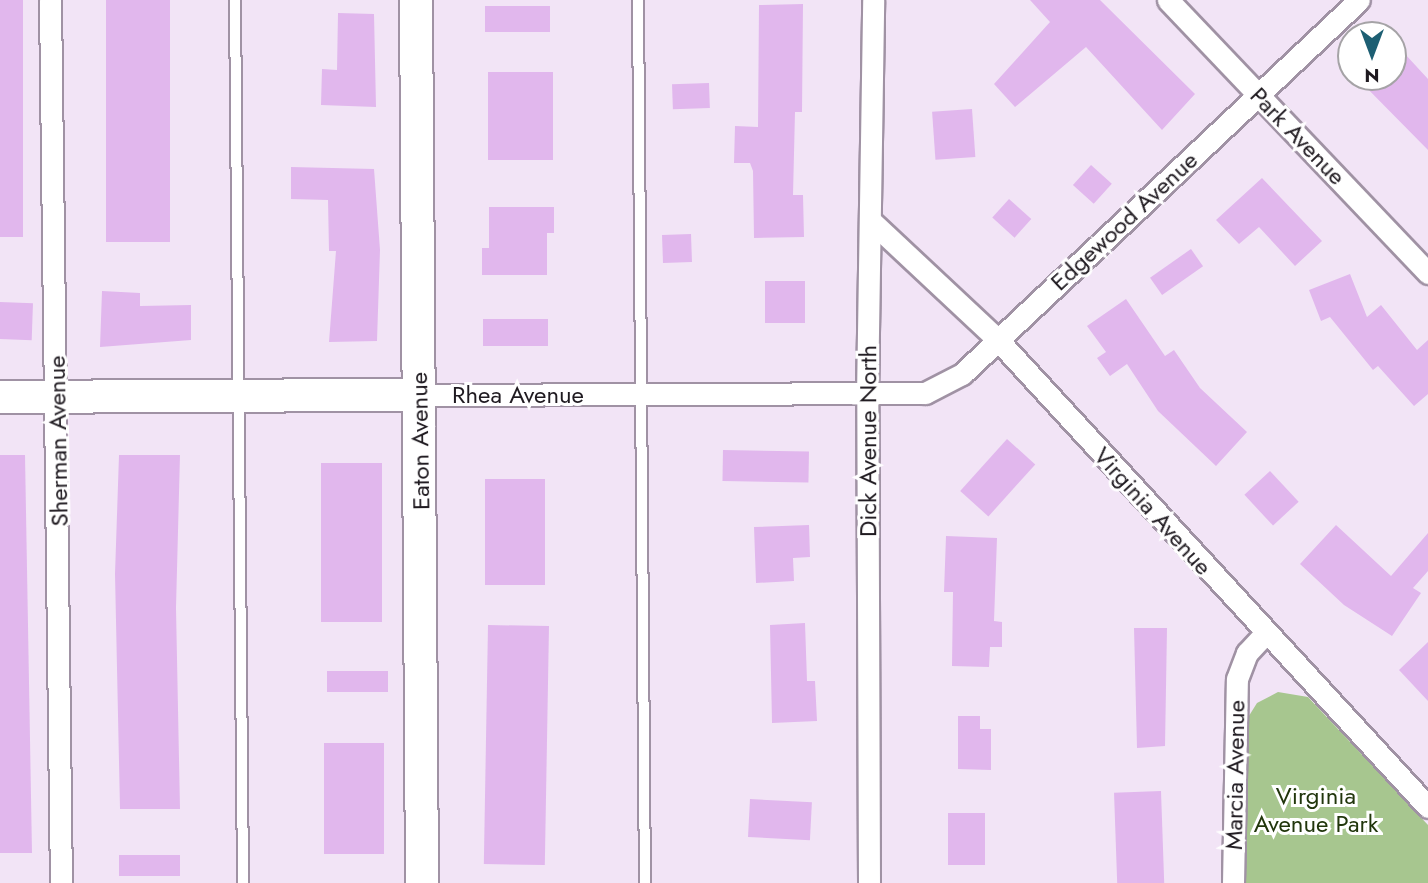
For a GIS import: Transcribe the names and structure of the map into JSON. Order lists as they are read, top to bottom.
{
  "streets": {
    "main road": ["Rhea Avenue", "Eaton Avenue"],
    "street": [
      "Park Avenue",
      "Edgewood Avenue",
      "Sherman Avenue",
      "Dick Avenue North",
      "Virginia Avenue",
      "Marcia Avenue"
    ]
  },
  "crossings": [
    ["Park Avenue", "Edgewood Avenue"],
    ["Edgewood Avenue", "Rhea Avenue"],
    ["Edgewood Avenue", "Dick Avenue North"],
    ["Edgewood Avenue", "Virginia Avenue"],
    ["Rhea Avenue", "Sherman Avenue"],
    ["Rhea Avenue", "Eaton Avenue"],
    ["Rhea Avenue", "Dick Avenue North"],
    ["Dick Avenue North", "Virginia Avenue"],
    ["Virginia Avenue", "Marcia Avenue"]
  ],
  "parks": ["Virginia Avenue Park"],
  "north": "bottom"
}
